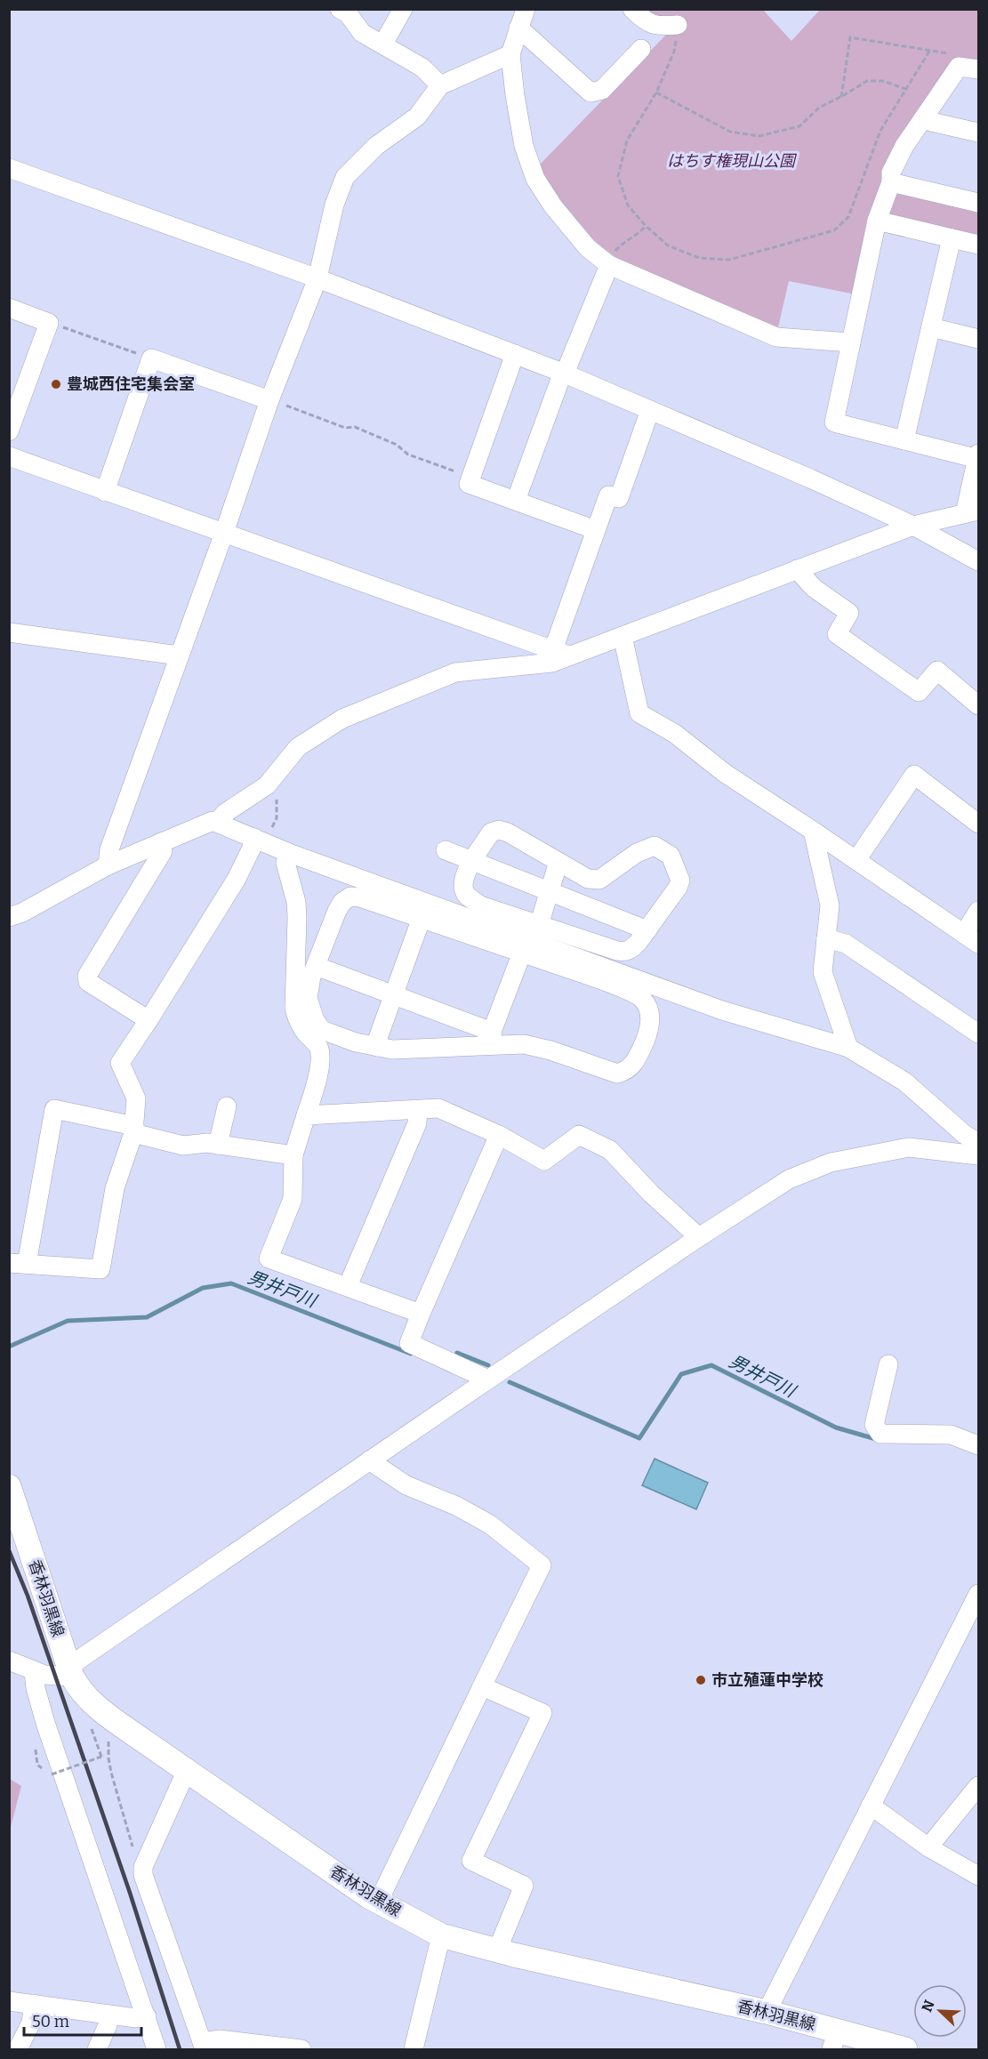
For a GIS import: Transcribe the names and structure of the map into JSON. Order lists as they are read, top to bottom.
{
  "streets": {
    "main road": ["香林羽黒線"]
  },
  "water": ["男井戸川"],
  "parks": ["はちす権現山公園"],
  "places": ["豊城西住宅集会室", "市立殖蓮中学校"],
  "scale_bar": "50 m",
  "north": "top left"
}
